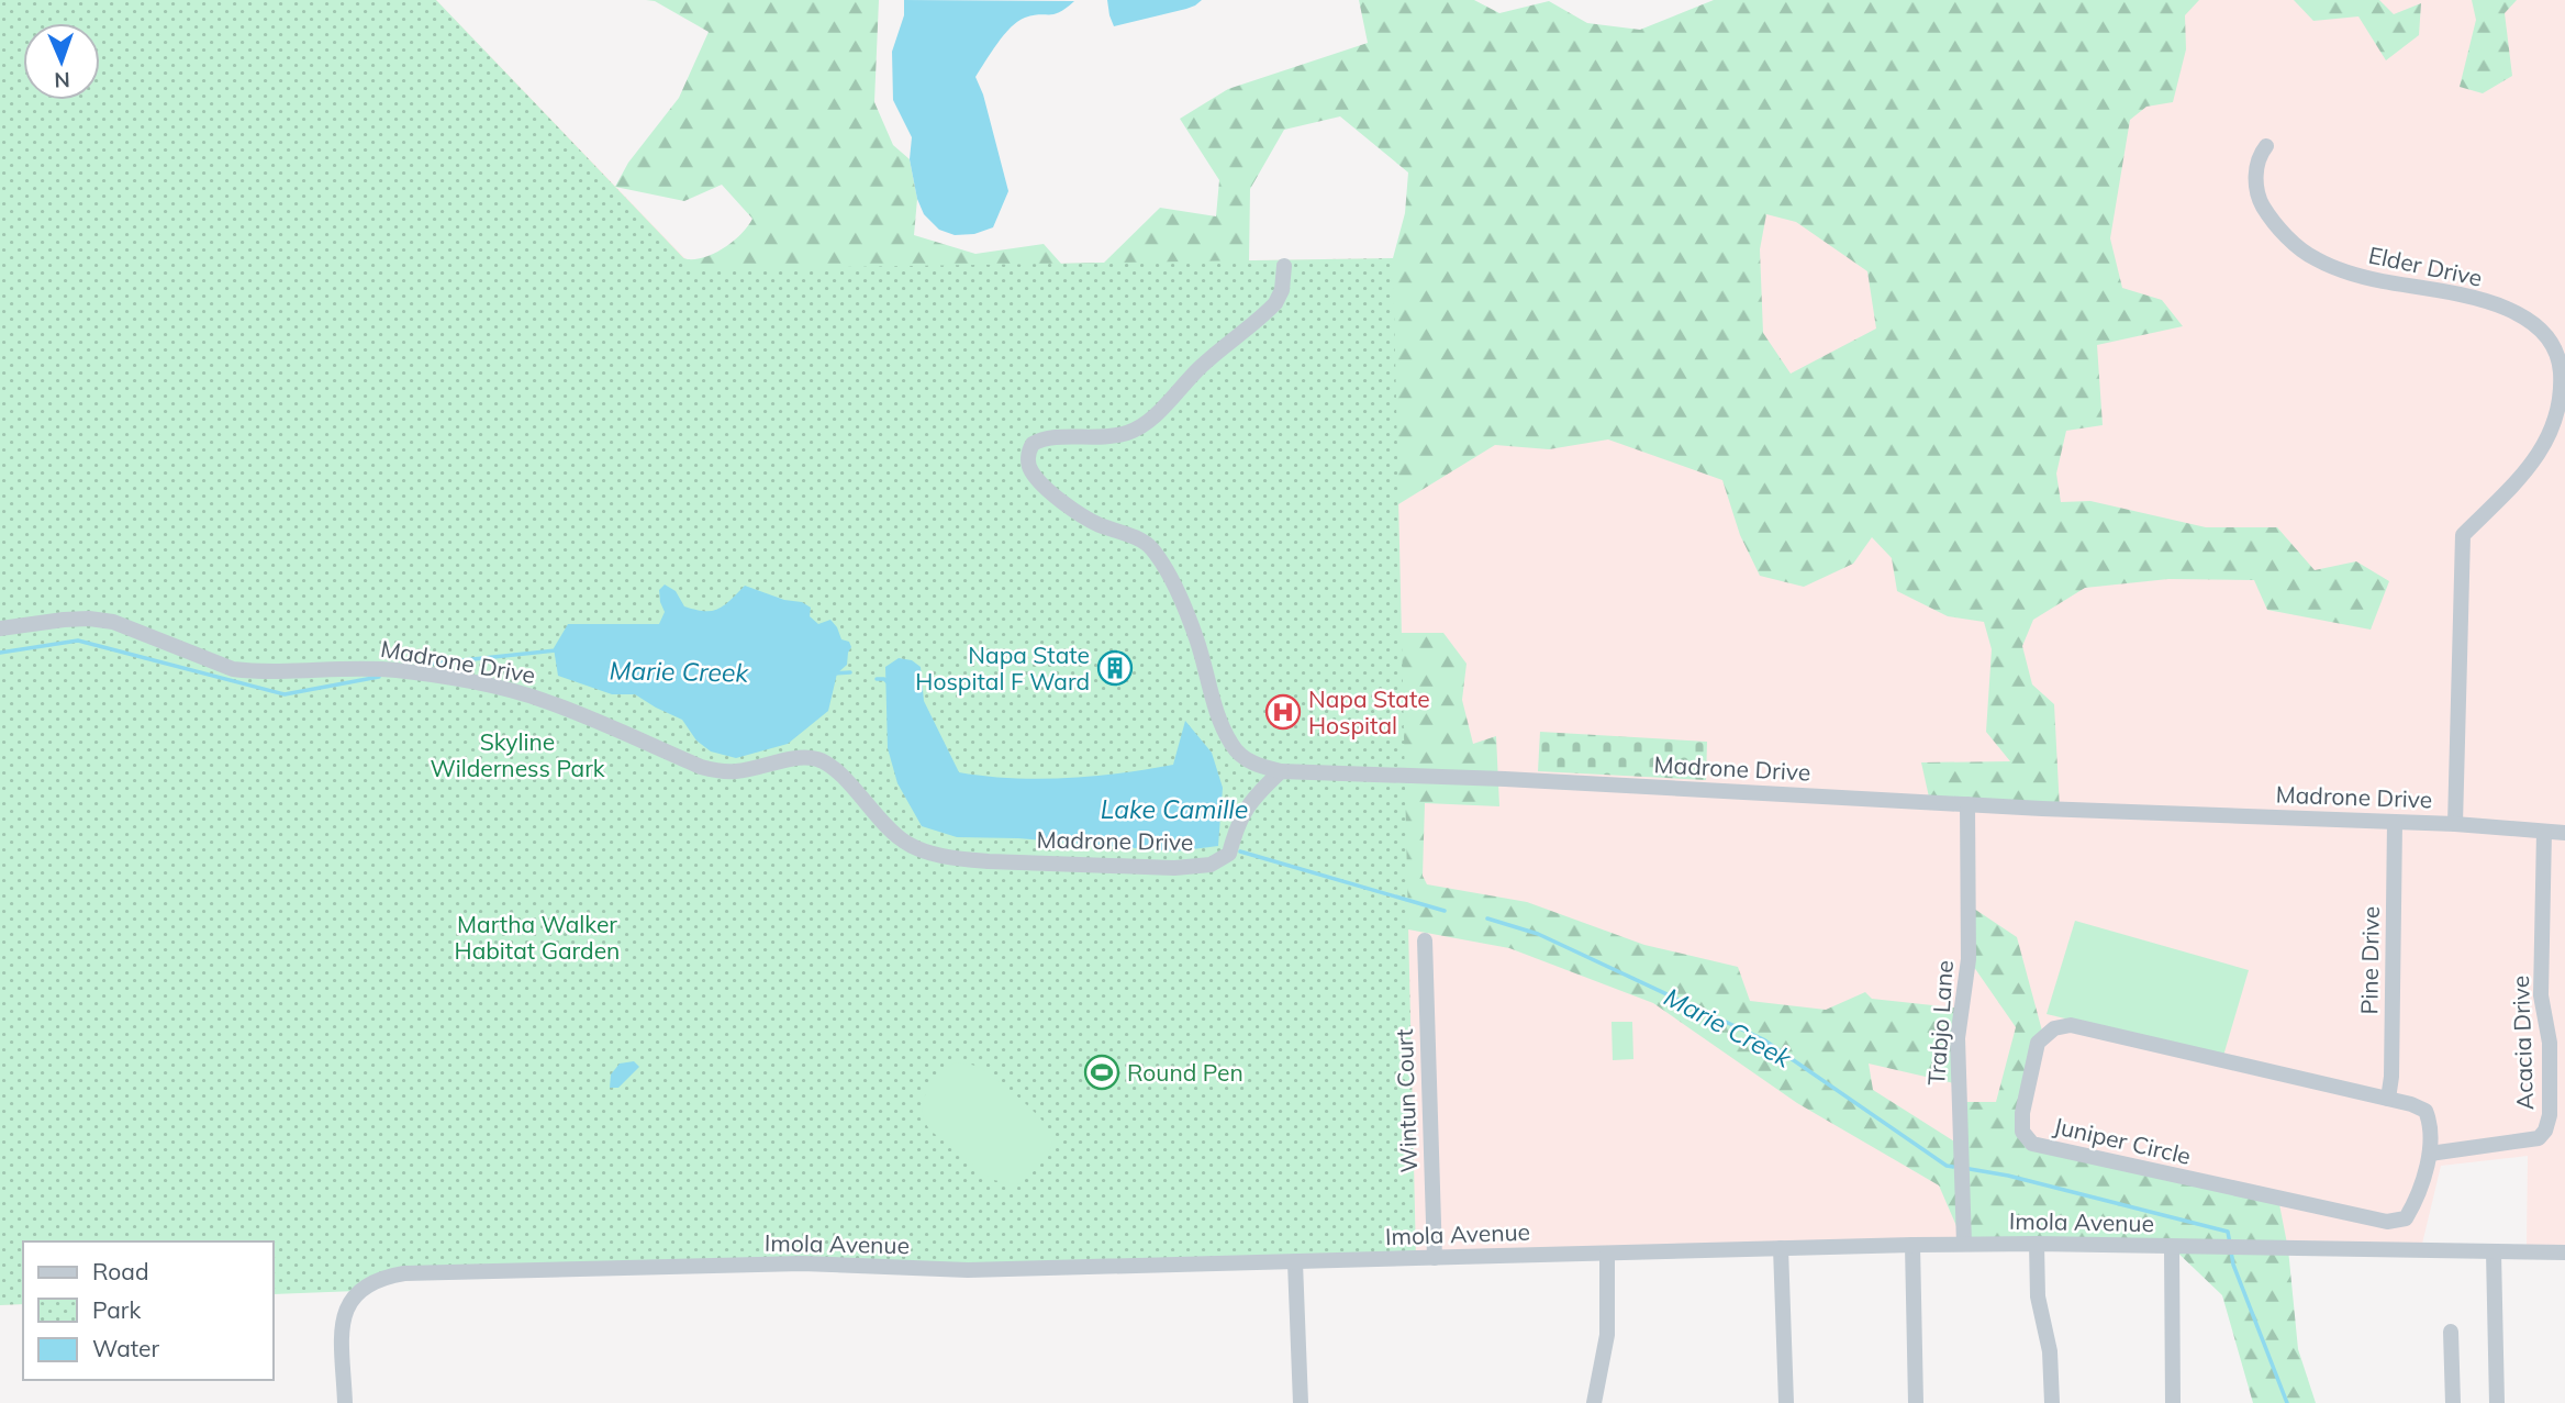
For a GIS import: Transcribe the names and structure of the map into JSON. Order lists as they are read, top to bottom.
{
  "streets": {
    "street": [
      "Elder Drive",
      "Madrone Drive",
      "Pine Drive",
      "Trabjo Lane",
      "Acacia Drive",
      "Wintun Court",
      "Juniper Circle",
      "Imola Avenue"
    ]
  },
  "crossings": [
    ["Elder Drive", "Madrone Drive"],
    ["Madrone Drive", "Pine Drive"],
    ["Madrone Drive", "Trabjo Lane"],
    ["Madrone Drive", "Acacia Drive"],
    ["Pine Drive", "Juniper Circle"],
    ["Trabjo Lane", "Imola Avenue"],
    ["Acacia Drive", "Juniper Circle"],
    ["Wintun Court", "Imola Avenue"]
  ],
  "water": ["Marie Creek", "Lake Camille"],
  "parks": ["Skyline Wilderness Park", "Martha Walker Habitat Garden"],
  "places": {
    "building": ["Napa State Hospital F Ward"],
    "hospital": ["Napa State Hospital"],
    "sports": ["Round Pen"]
  },
  "legend": ["Road", "Park", "Water"],
  "north": "bottom"
}
